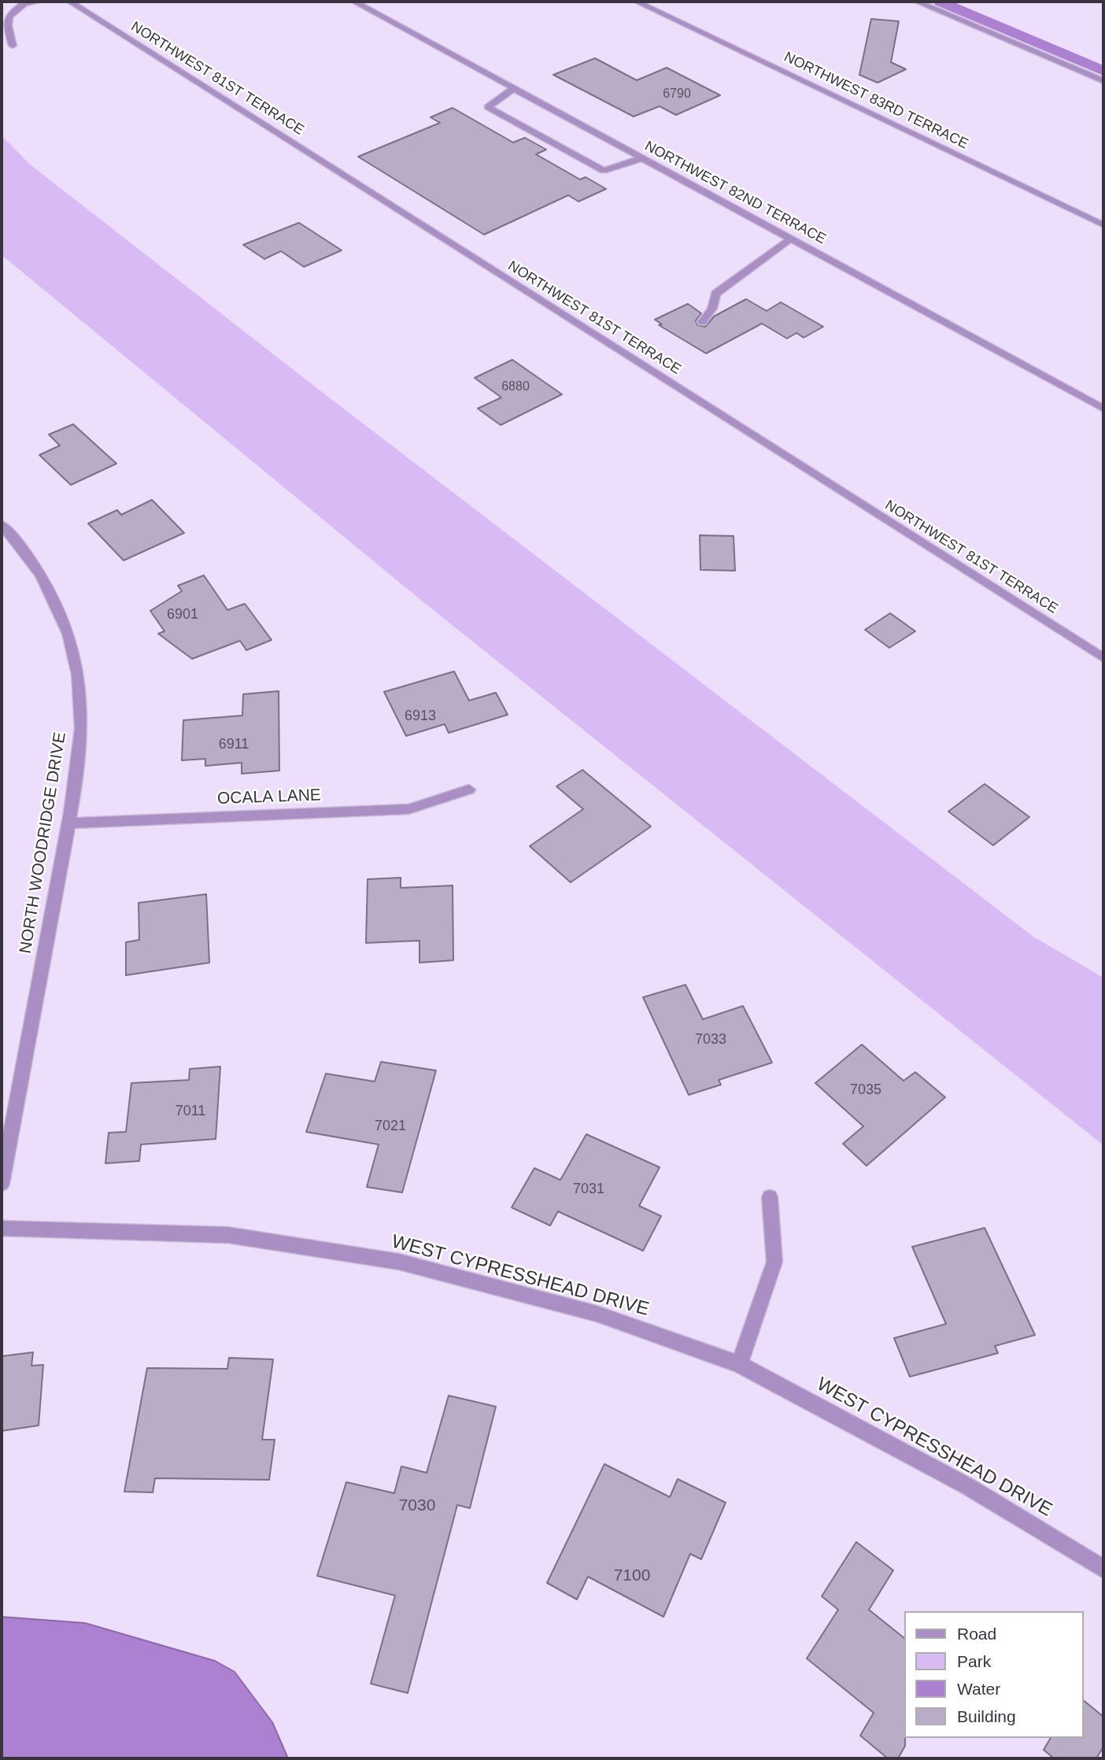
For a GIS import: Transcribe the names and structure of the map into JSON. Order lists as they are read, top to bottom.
{
  "streets": {
    "street": [
      "NORTHWEST 81ST TERRACE",
      "NORTHWEST 83RD TERRACE",
      "NORTHWEST 82ND TERRACE",
      "OCALA LANE",
      "NORTH WOODRIDGE DRIVE",
      "WEST CYPRESSHEAD DRIVE"
    ]
  },
  "crossings": [
    ["OCALA LANE", "NORTH WOODRIDGE DRIVE"]
  ],
  "house_numbers": [
    "6790",
    "6880",
    "6901",
    "6913",
    "6911",
    "7033",
    "7035",
    "7011",
    "7021",
    "7031",
    "7030",
    "7100"
  ],
  "legend": [
    "Road",
    "Park",
    "Water",
    "Building"
  ]
}
